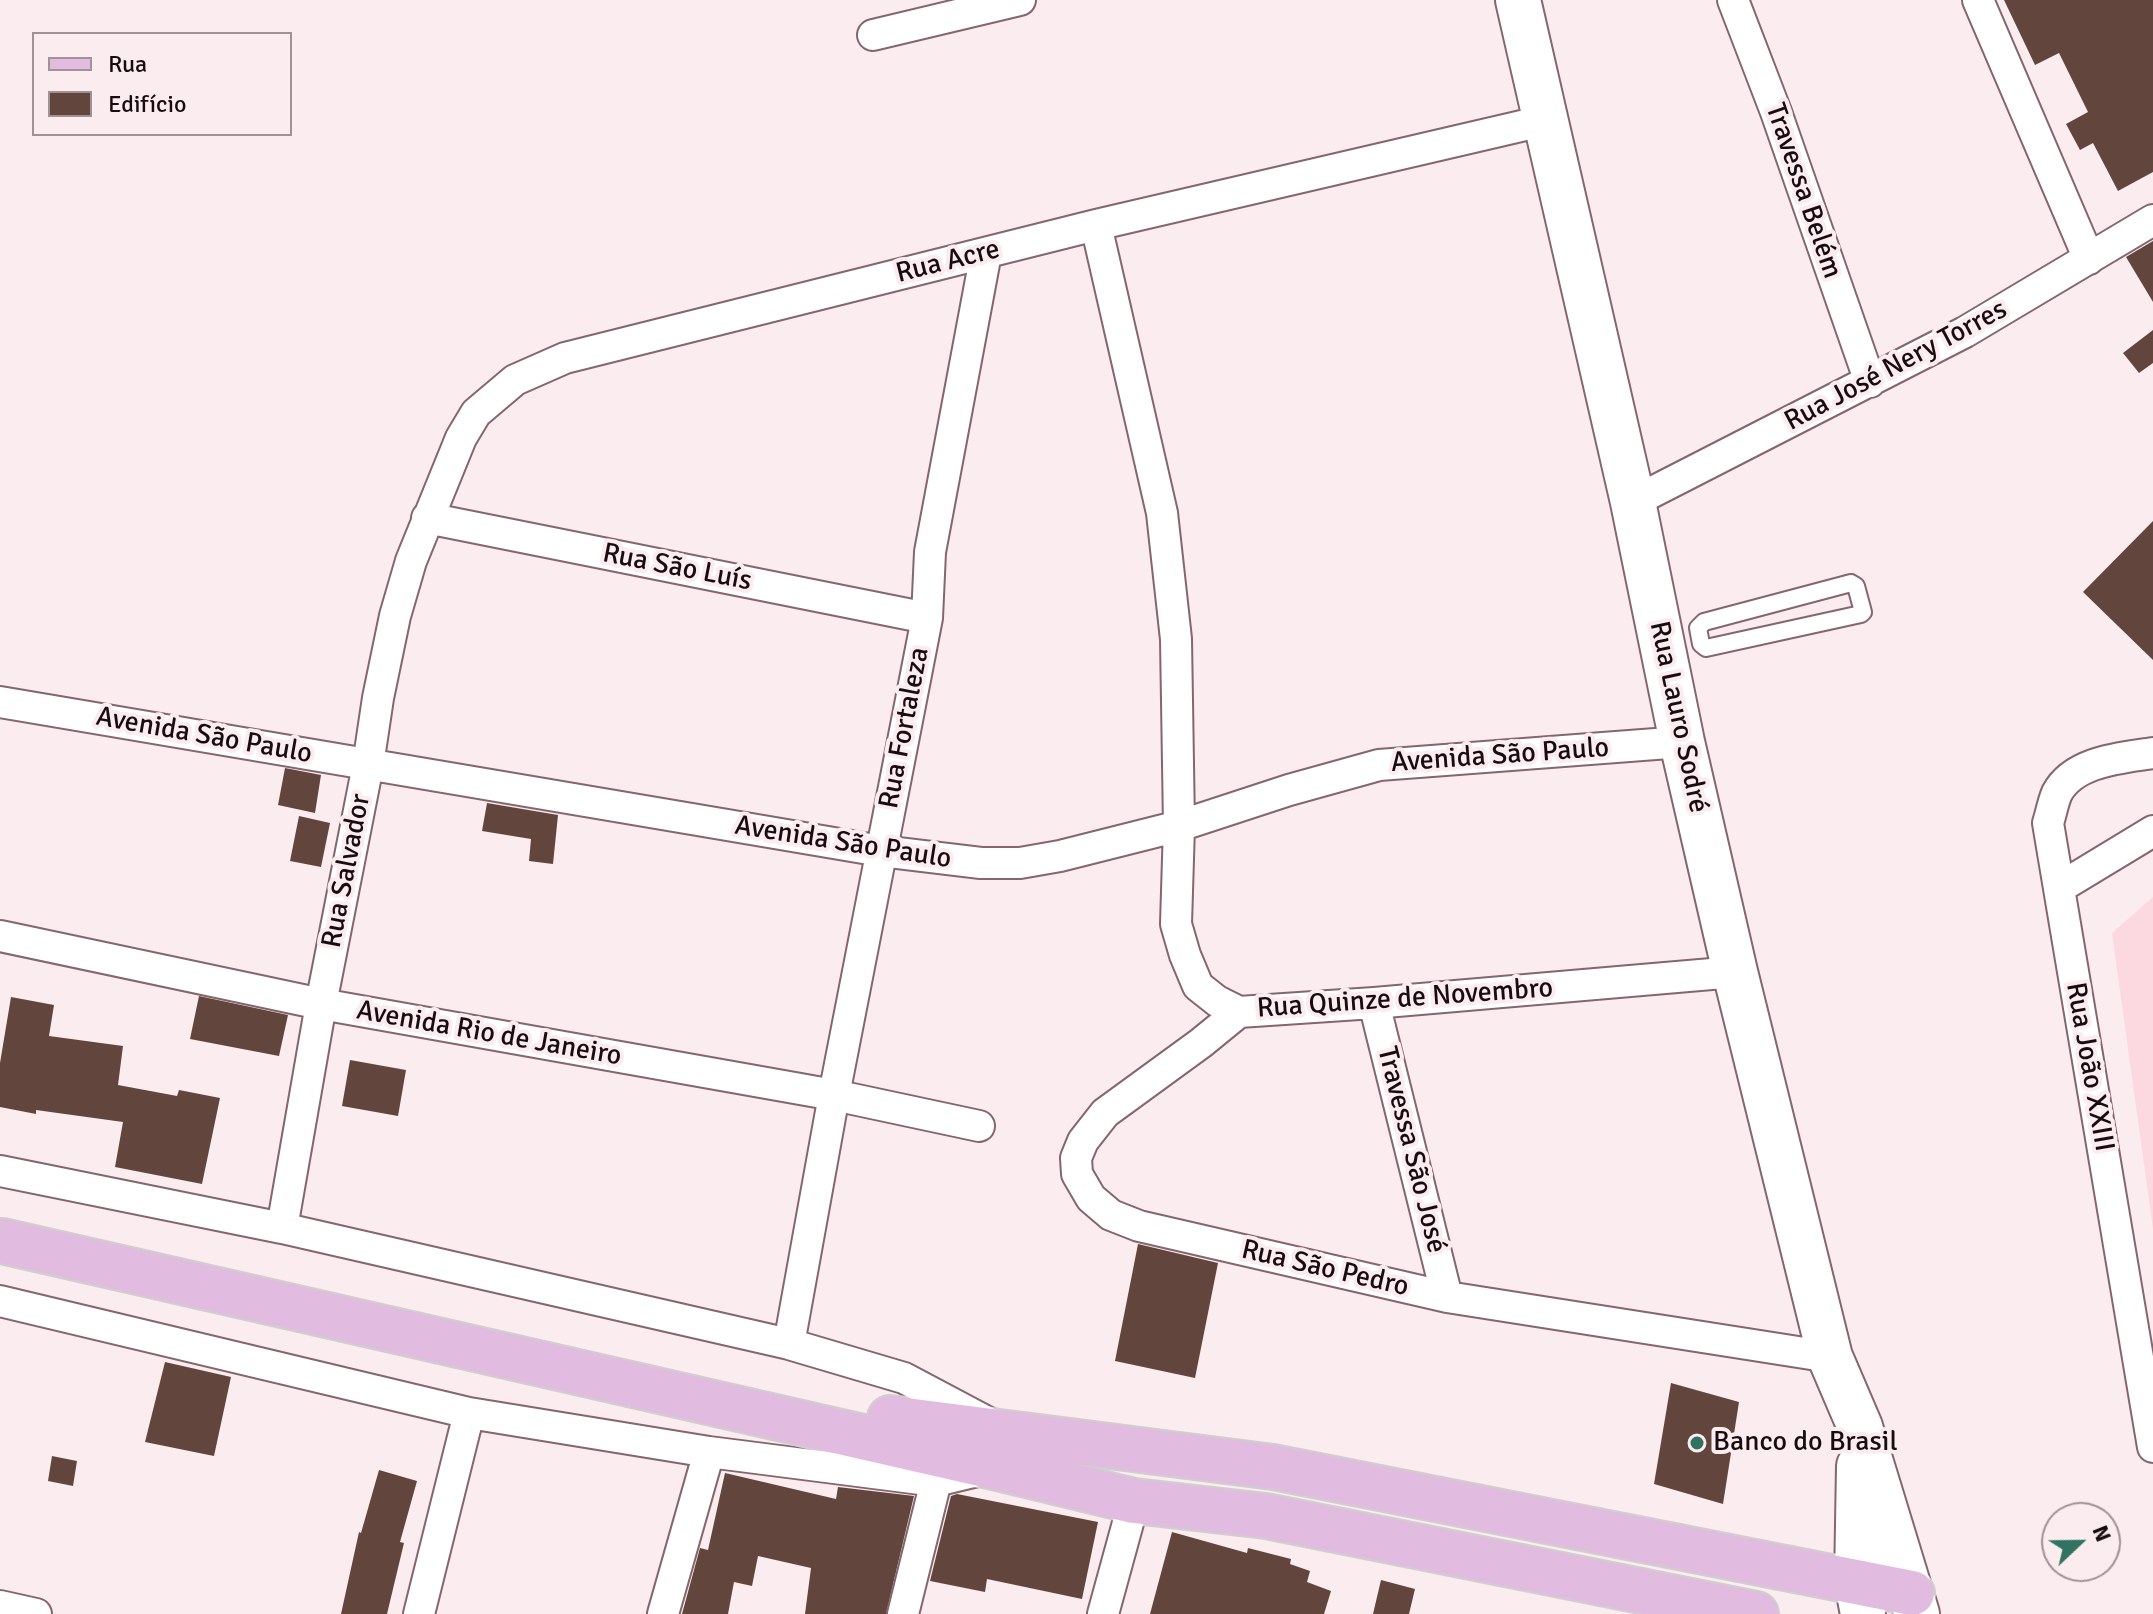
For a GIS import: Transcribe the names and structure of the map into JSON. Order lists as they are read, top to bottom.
{
  "streets": {
    "main road": ["Rua Lauro Sodré"],
    "street": [
      "Travessa Belém",
      "Rua Acre",
      "Rua José Nery Torres",
      "Rua São Luís",
      "Rua Fortaleza",
      "Avenida São Paulo",
      "Rua Salvador",
      "Rua Quinze de Novembro",
      "Avenida Rio de Janeiro",
      "Rua João XXIII",
      "Travessa São José",
      "Rua São Pedro"
    ]
  },
  "crossings": [
    ["Travessa Belém", "Rua José Nery Torres"],
    ["Rua Acre", "Rua São Luís"],
    ["Rua Acre", "Rua Lauro Sodré"],
    ["Rua Acre", "Rua Fortaleza"],
    ["Rua Acre", "Rua Salvador"],
    ["Rua Acre", "Rua Quinze de Novembro"],
    ["Rua José Nery Torres", "Rua Lauro Sodré"],
    ["Rua São Luís", "Rua Fortaleza"],
    ["Rua São Luís", "Rua Salvador"],
    ["Rua Lauro Sodré", "Avenida São Paulo"],
    ["Rua Lauro Sodré", "Rua Quinze de Novembro"],
    ["Rua Lauro Sodré", "Rua São Pedro"],
    ["Rua Fortaleza", "Avenida São Paulo"],
    ["Rua Fortaleza", "Avenida Rio de Janeiro"],
    ["Avenida São Paulo", "Rua Salvador"],
    ["Avenida São Paulo", "Rua Quinze de Novembro"],
    ["Rua Salvador", "Avenida Rio de Janeiro"],
    ["Rua Quinze de Novembro", "Travessa São José"],
    ["Rua Quinze de Novembro", "Rua São Pedro"],
    ["Travessa São José", "Rua São Pedro"]
  ],
  "places": ["Banco do Brasil"],
  "legend": ["Rua", "Edifício"],
  "north": "right"
}
